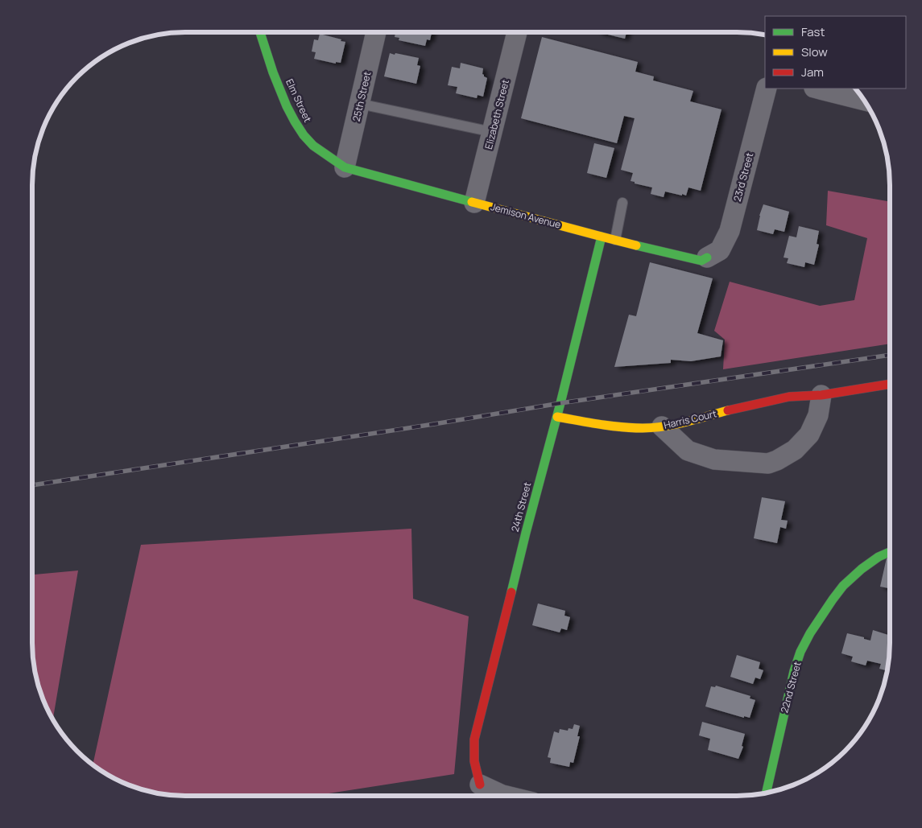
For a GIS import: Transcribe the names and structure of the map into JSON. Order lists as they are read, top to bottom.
{
  "streets": {
    "street": [
      "25th Street",
      "Elm Street",
      "Elizabeth Street",
      "23rd Street",
      "Jemison Avenue",
      "Harris Court",
      "24th Street",
      "22nd Street"
    ]
  },
  "crossings": [
    ["25th Street", "Elm Street"],
    ["25th Street", "Jemison Avenue"],
    ["Elm Street", "Jemison Avenue"],
    ["Elizabeth Street", "Jemison Avenue"],
    ["23rd Street", "Jemison Avenue"],
    ["Jemison Avenue", "24th Street"],
    ["Harris Court", "24th Street"]
  ],
  "legend": ["Fast", "Slow", "Jam"]
}
